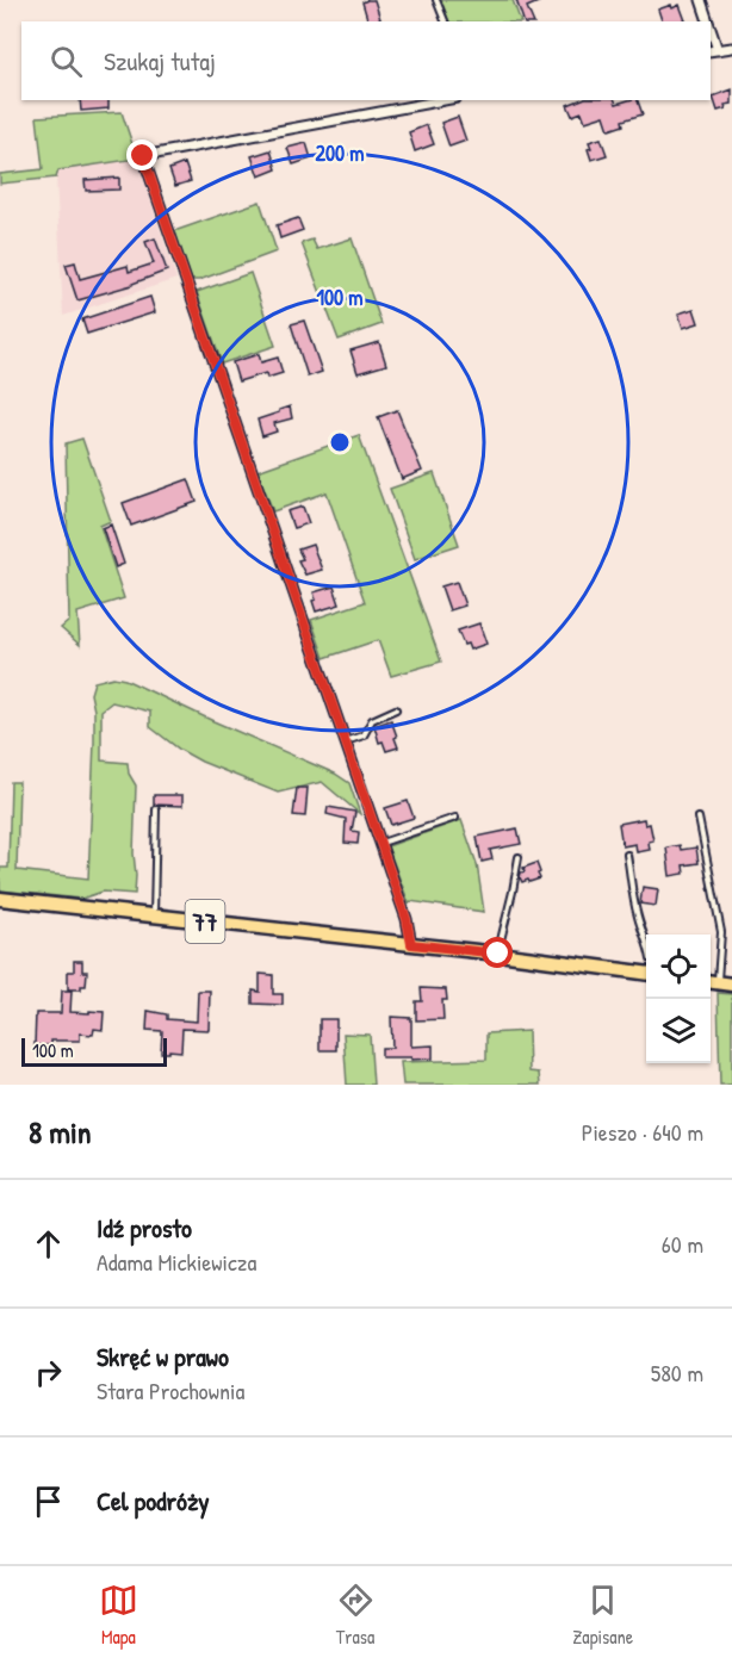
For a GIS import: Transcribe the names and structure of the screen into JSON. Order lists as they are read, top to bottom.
{
  "streets": {
    "main road": ["77"]
  },
  "scale_bar": "100 m",
  "page": {
    "search": "Szukaj tutaj",
    "scale": "100 m",
    "heading": ["8 min", "Pieszo · 640 m"],
    "list": [
      ["Idź prosto", "Adama Mickiewicza", "60 m"],
      ["Skręć w prawo", "Stara Prochownia", "580 m"],
      "Cel podróży"
    ],
    "nav": ["Mapa", "Trasa", "Zapisane"]
  },
  "rings": ["200 m", "100 m"]
}
